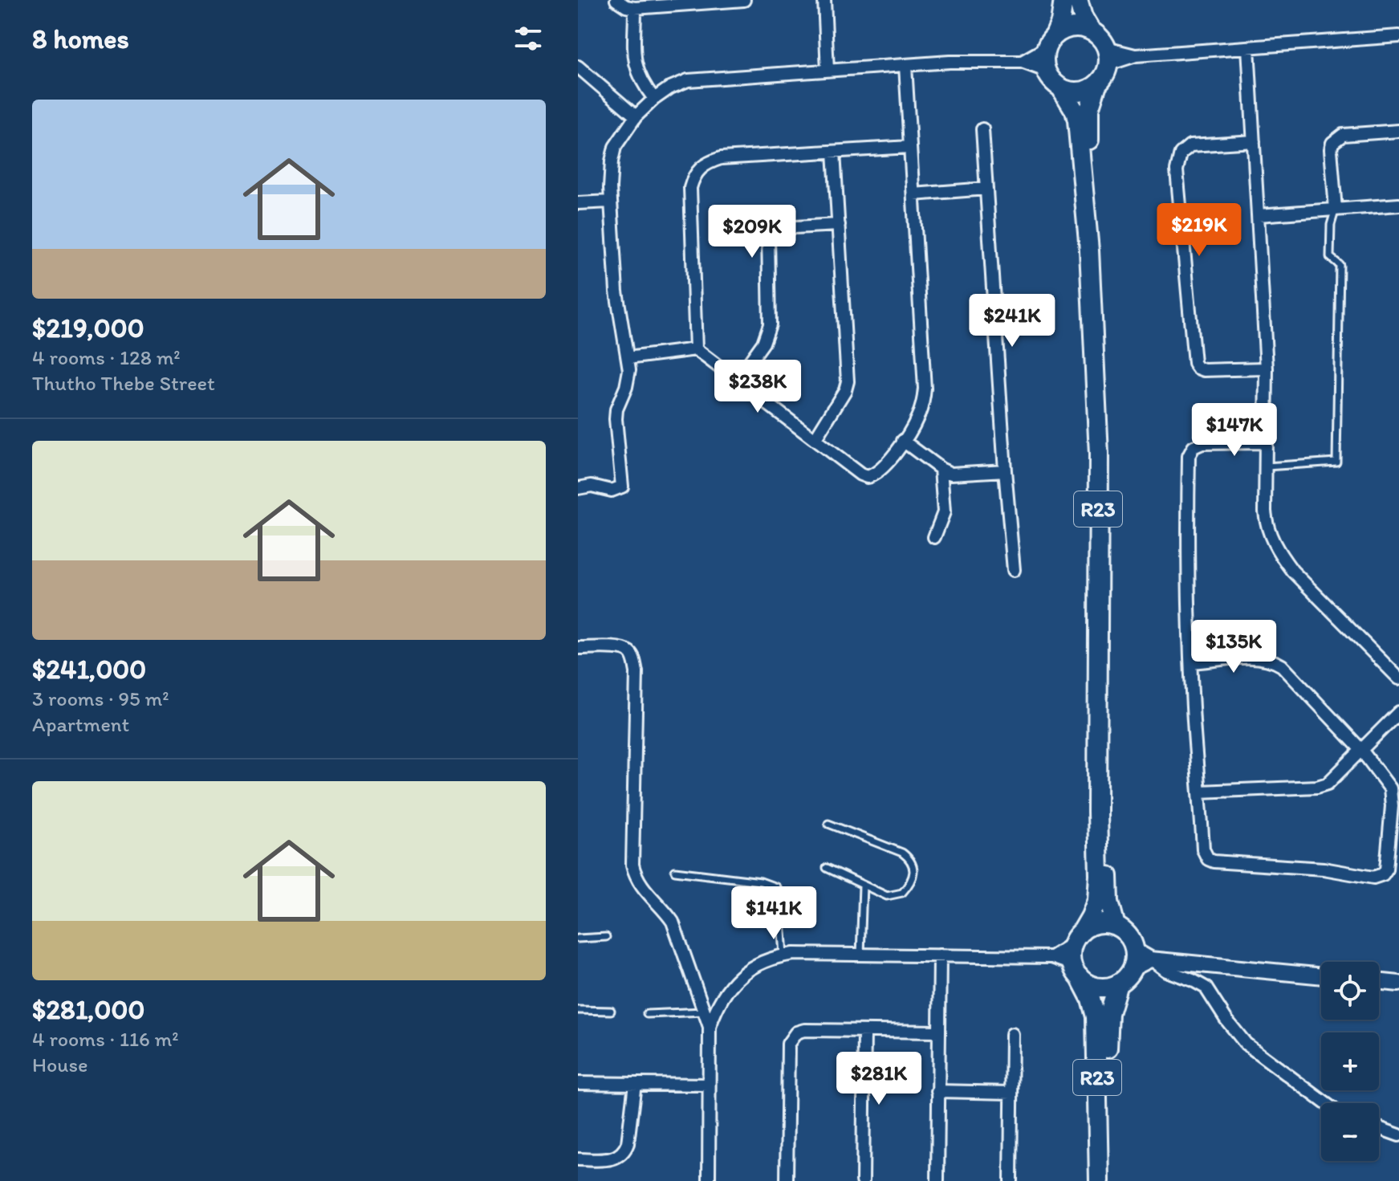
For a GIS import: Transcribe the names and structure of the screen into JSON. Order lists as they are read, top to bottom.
{
  "streets": {
    "main road": ["R23"]
  },
  "page": {
    "heading": "8 homes",
    "list": [
      {
        "name": "$219,000",
        "note": "4 rooms · 128 m² · Thutho Thebe Street"
      },
      {
        "name": "$241,000",
        "note": "3 rooms · 95 m² · Apartment"
      },
      {
        "name": "$281,000",
        "note": "4 rooms · 116 m² · House"
      }
    ],
    "price": [
      "$219K",
      "$209K",
      "$241K",
      "$238K",
      "$147K",
      "$135K",
      "$141K",
      "$281K"
    ],
    "map_buttons": ["+", "−"]
  }
}
